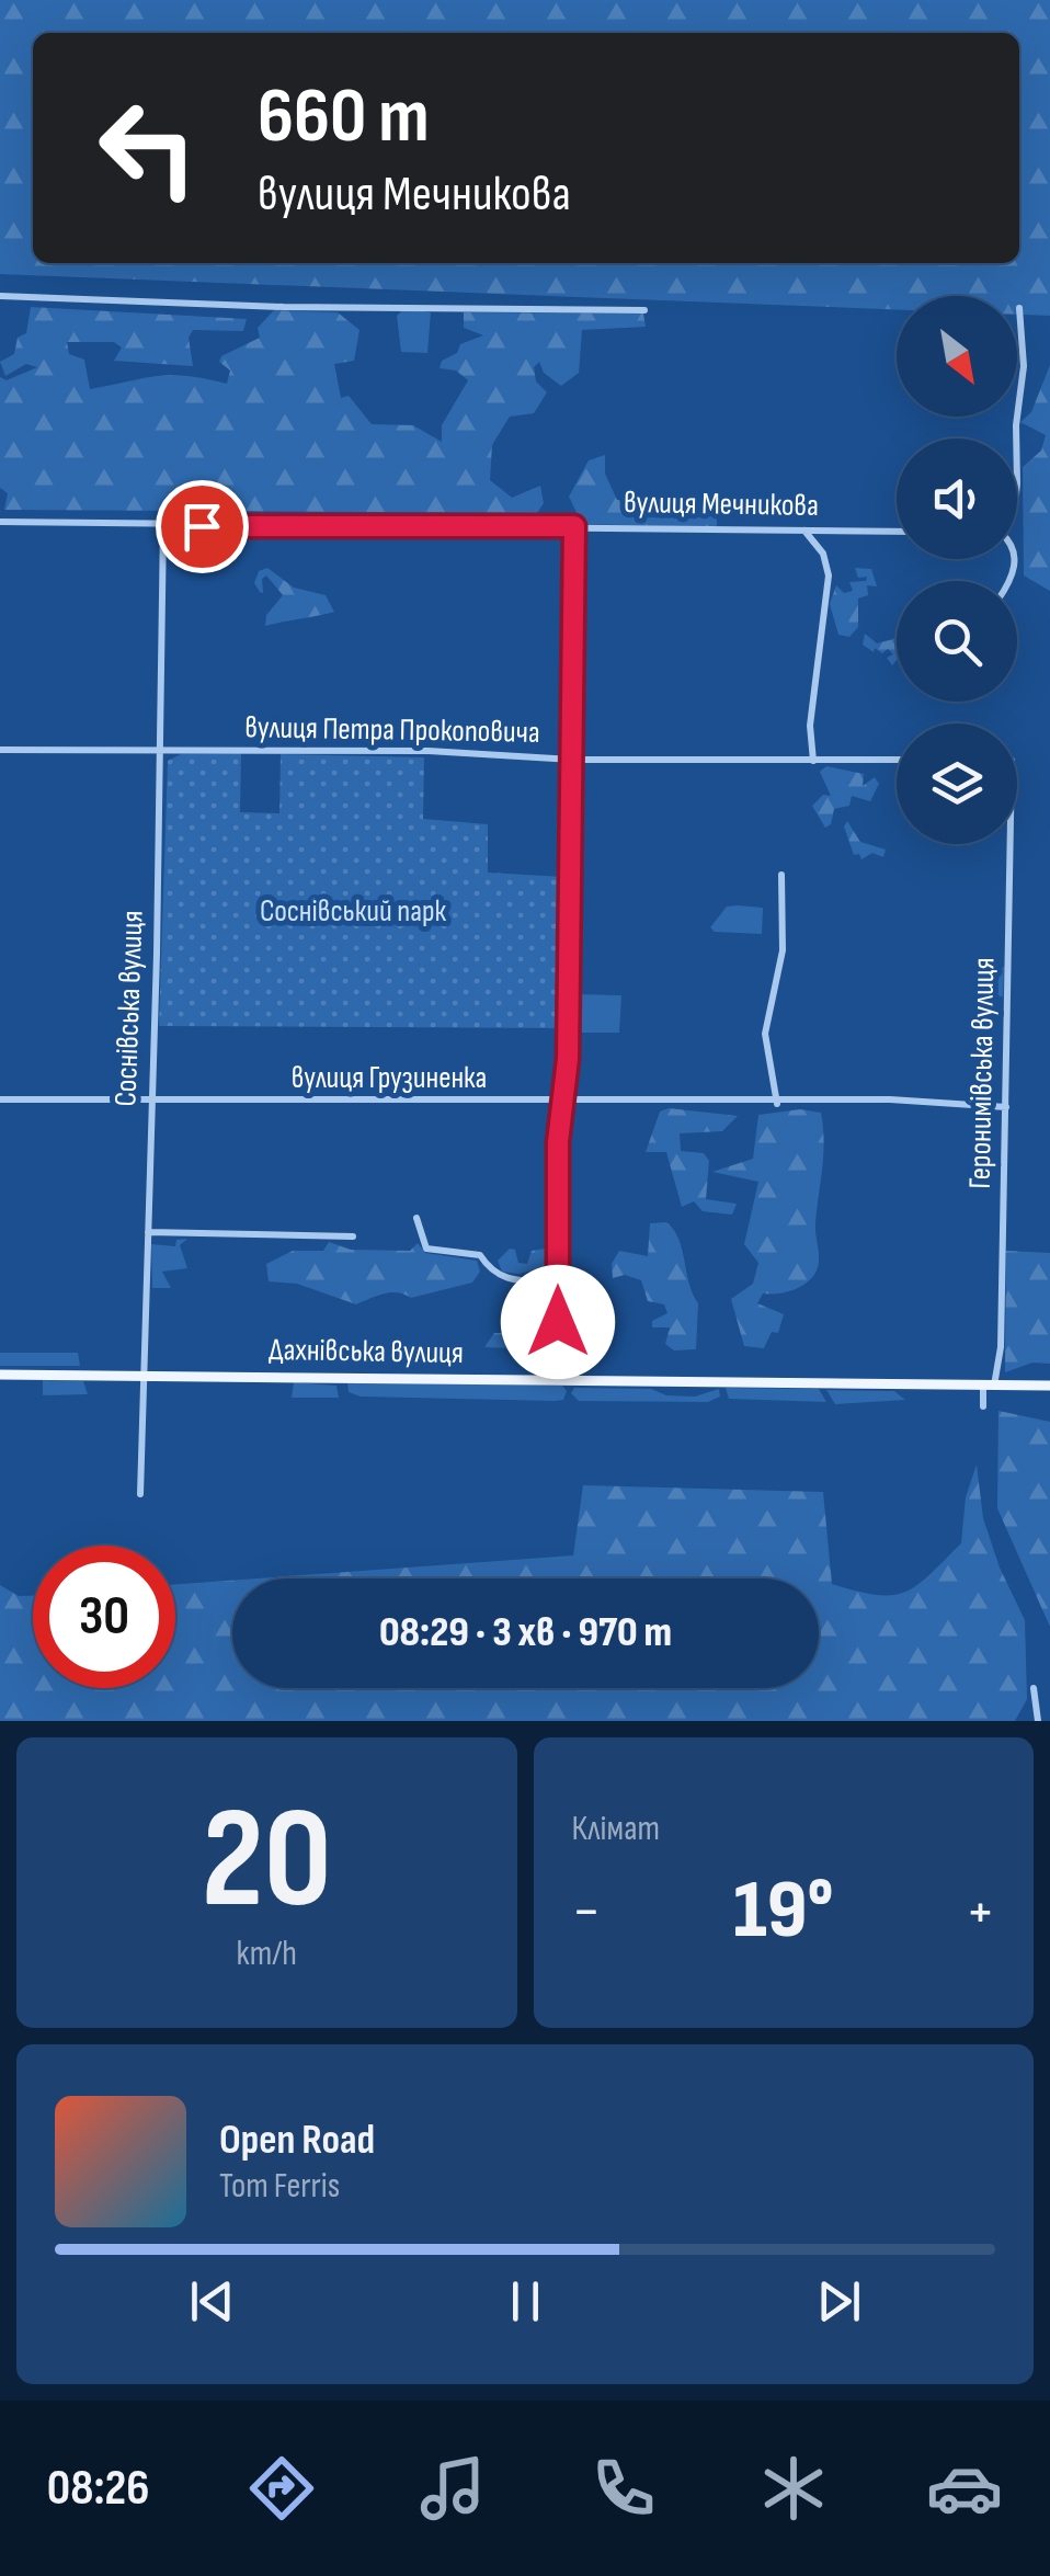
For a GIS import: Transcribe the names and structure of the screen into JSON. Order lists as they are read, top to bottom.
{
  "streets": {
    "main road": ["Дахнівська вулиця"],
    "street": [
      "вулиця Мечникова",
      "вулиця Петра Прокоповича",
      "Соснівська вулиця",
      "Геронимівська вулиця",
      "вулиця Грузиненка"
    ]
  },
  "crossings": [
    ["вулиця Мечникова", "Соснівська вулиця"],
    ["вулиця Петра Прокоповича", "Соснівська вулиця"],
    ["Соснівська вулиця", "вулиця Грузиненка"],
    ["Соснівська вулиця", "Дахнівська вулиця"],
    ["Геронимівська вулиця", "вулиця Грузиненка"],
    ["Геронимівська вулиця", "Дахнівська вулиця"]
  ],
  "parks": ["Соснівський парк"],
  "north": "bottom right",
  "page": {
    "turn": ["660 m", "вулиця Мечникова"],
    "limit": "30",
    "trip": "08:29 · 3 хв · 970 m",
    "tile": [
      ["20", "km/h"],
      "Клімат"
    ],
    "heat": ["−", "19°", "+"],
    "song": ["Open Road", "Tom Ferris"],
    "tabs": "08:26"
  }
}
